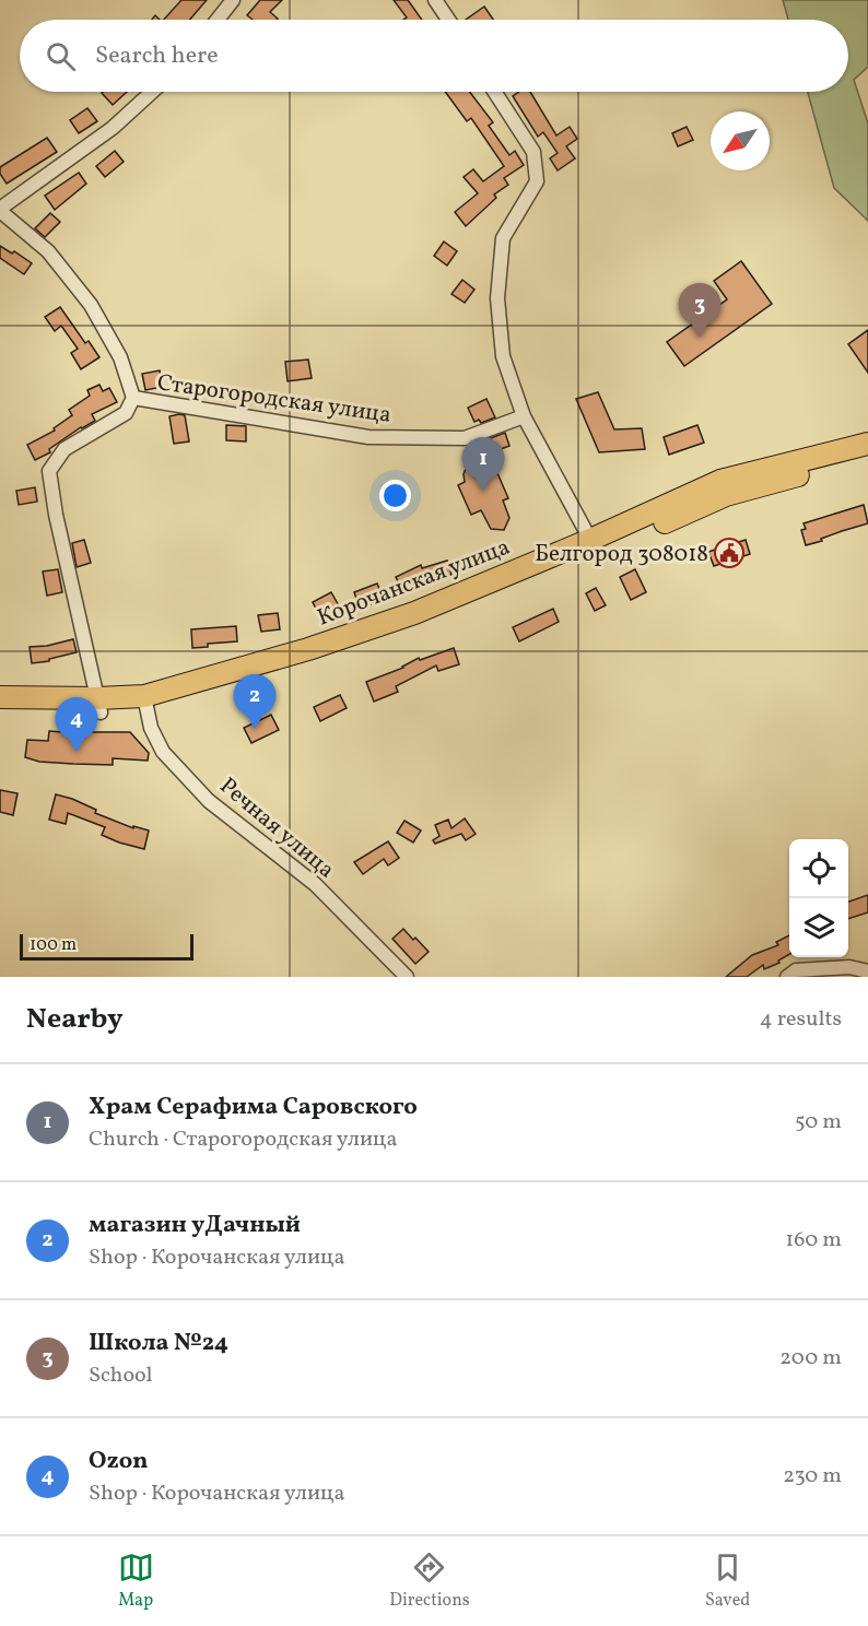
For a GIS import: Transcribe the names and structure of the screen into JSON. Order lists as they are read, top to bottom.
{
  "streets": {
    "main road": ["Корочанская улица"],
    "street": ["Старогородская улица", "Речная улица"]
  },
  "crossings": [
    ["Старогородская улица", "Корочанская улица"],
    ["Корочанская улица", "Речная улица"]
  ],
  "places": {
    "public building": ["Белгород 308018"]
  },
  "scale_bar": "100 m",
  "north": "bottom left",
  "page": {
    "search": "Search here",
    "pins": [
      "3",
      "1",
      "2",
      "4"
    ],
    "scale": "100 m",
    "heading": ["Nearby", "4 results"],
    "list": [
      {
        "mark": "1",
        "name": "Храм Серафима Саровского",
        "note": "Church · Старогородская улица",
        "value": "50 m"
      },
      {
        "mark": "2",
        "name": "магазин уДачный",
        "note": "Shop · Корочанская улица",
        "value": "160 m"
      },
      {
        "mark": "3",
        "name": "Школа №24",
        "note": "School",
        "value": "200 m"
      },
      {
        "mark": "4",
        "name": "Ozon",
        "note": "Shop · Корочанская улица",
        "value": "230 m"
      }
    ],
    "nav": ["Map", "Directions", "Saved"]
  }
}
